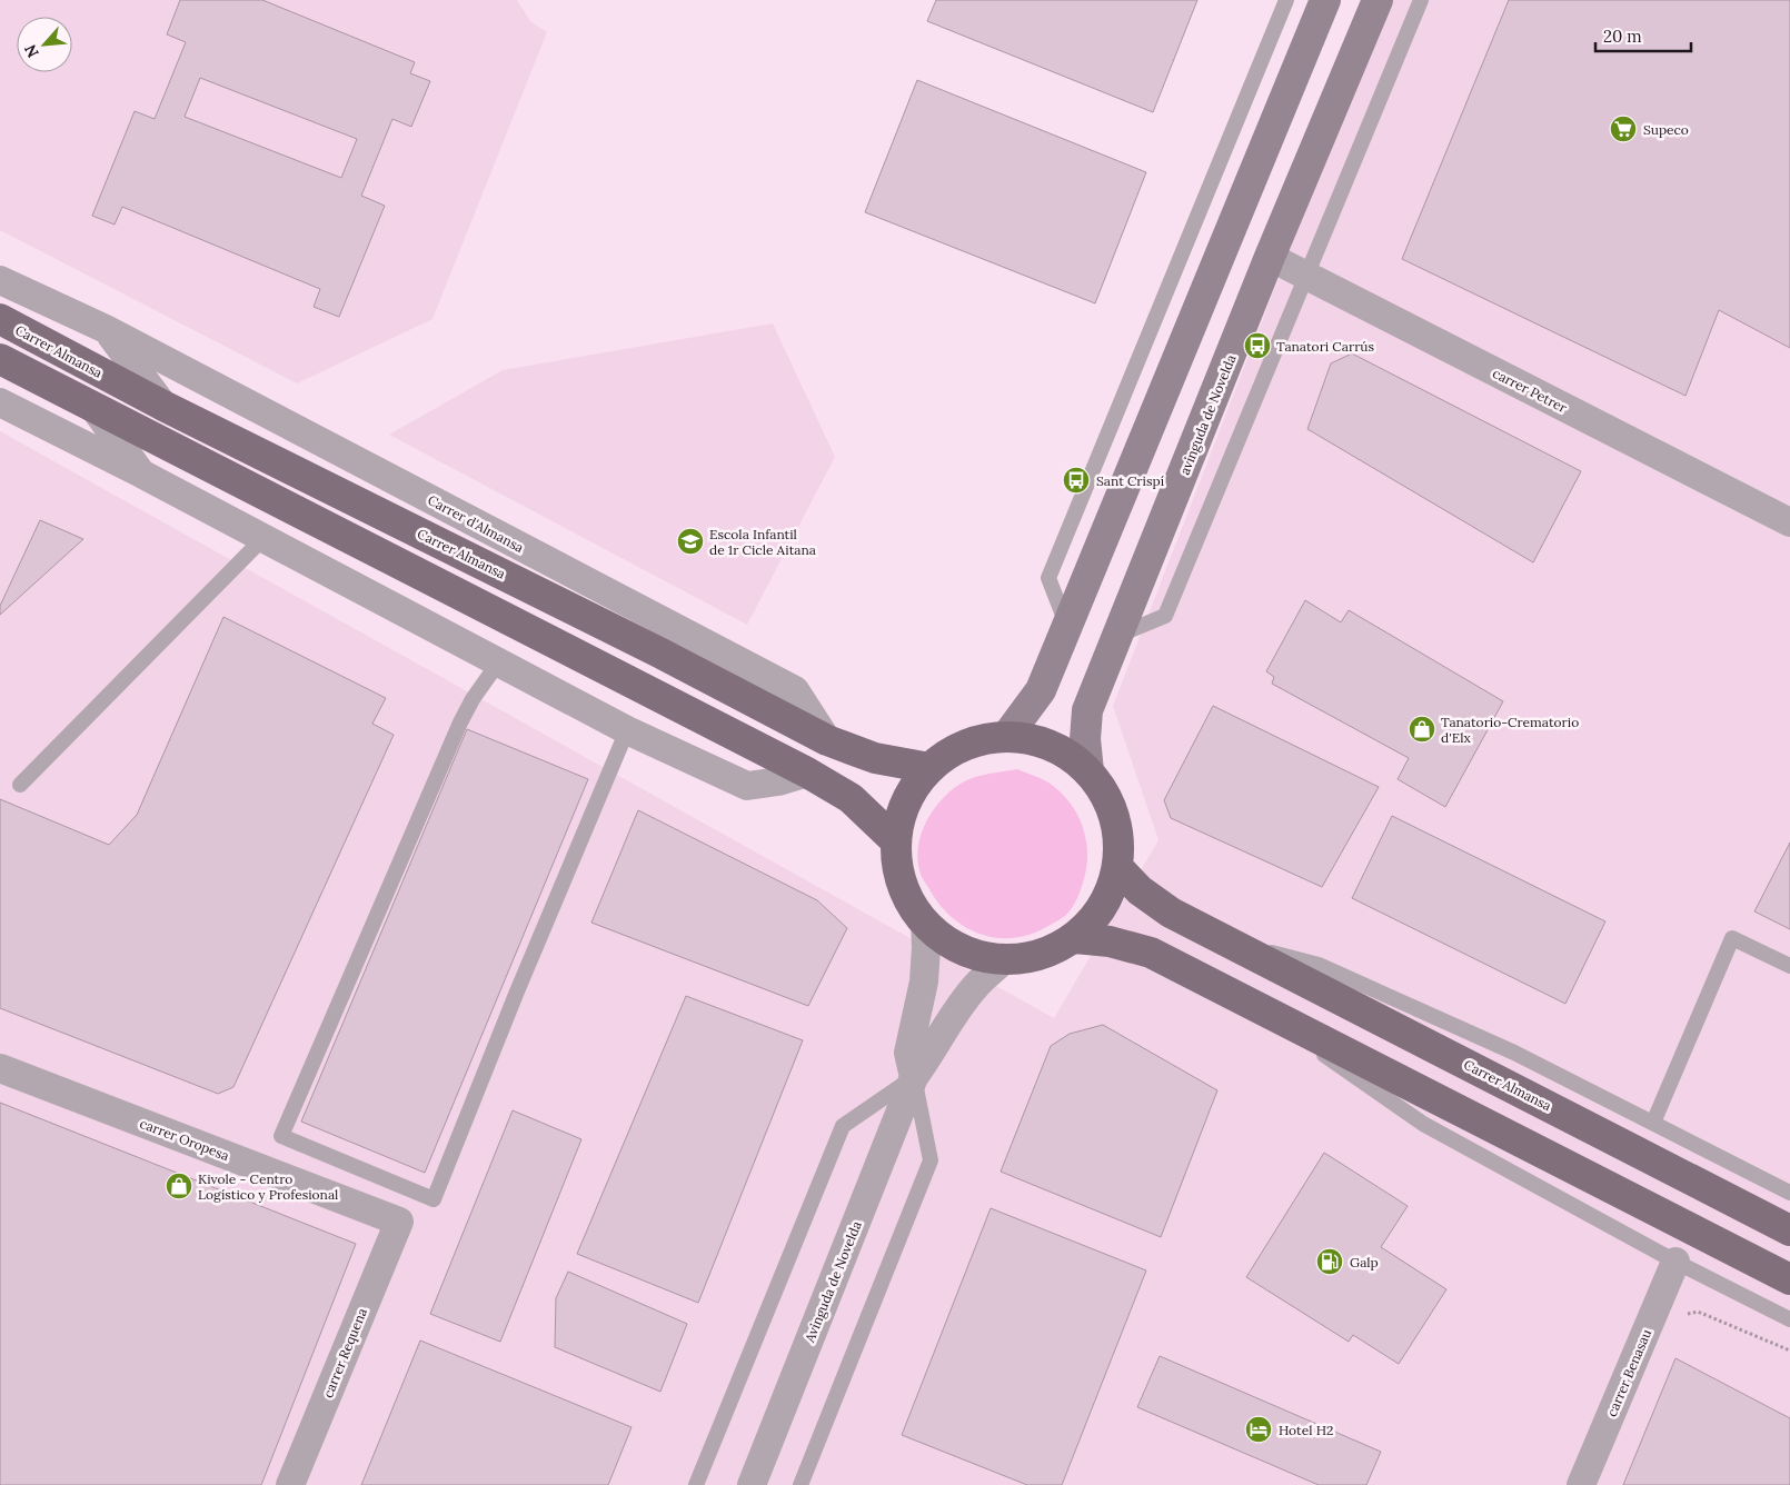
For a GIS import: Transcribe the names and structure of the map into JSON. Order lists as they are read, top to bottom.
{
  "streets": {
    "main road": ["Carrer Almansa", "avinguda de Novelda"],
    "street": [
      "carrer Petrer",
      "Carrer d'Almansa",
      "carrer Oropesa",
      "Avinguda de Novelda",
      "carrer Requena",
      "carrer Benasau"
    ]
  },
  "crossings": [
    ["Carrer Almansa", "Carrer d'Almansa"],
    ["carrer Petrer", "avinguda de Novelda"],
    ["carrer Oropesa", "carrer Requena"]
  ],
  "places": {
    "supermarket": ["Supeco"],
    "bus stop": ["Tanatori Carrús", "Sant Crispí"],
    "school or university": ["Escola Infantil de 1r Cicle Aitana"],
    "shop": ["Tanatorio-Crematorio d'Elx", "Kivole - Centro Logístico y Profesional"],
    "fuel station": ["Galp"],
    "hotel": ["Hotel H2"]
  },
  "scale_bar": "20 m",
  "north": "bottom left"
}
